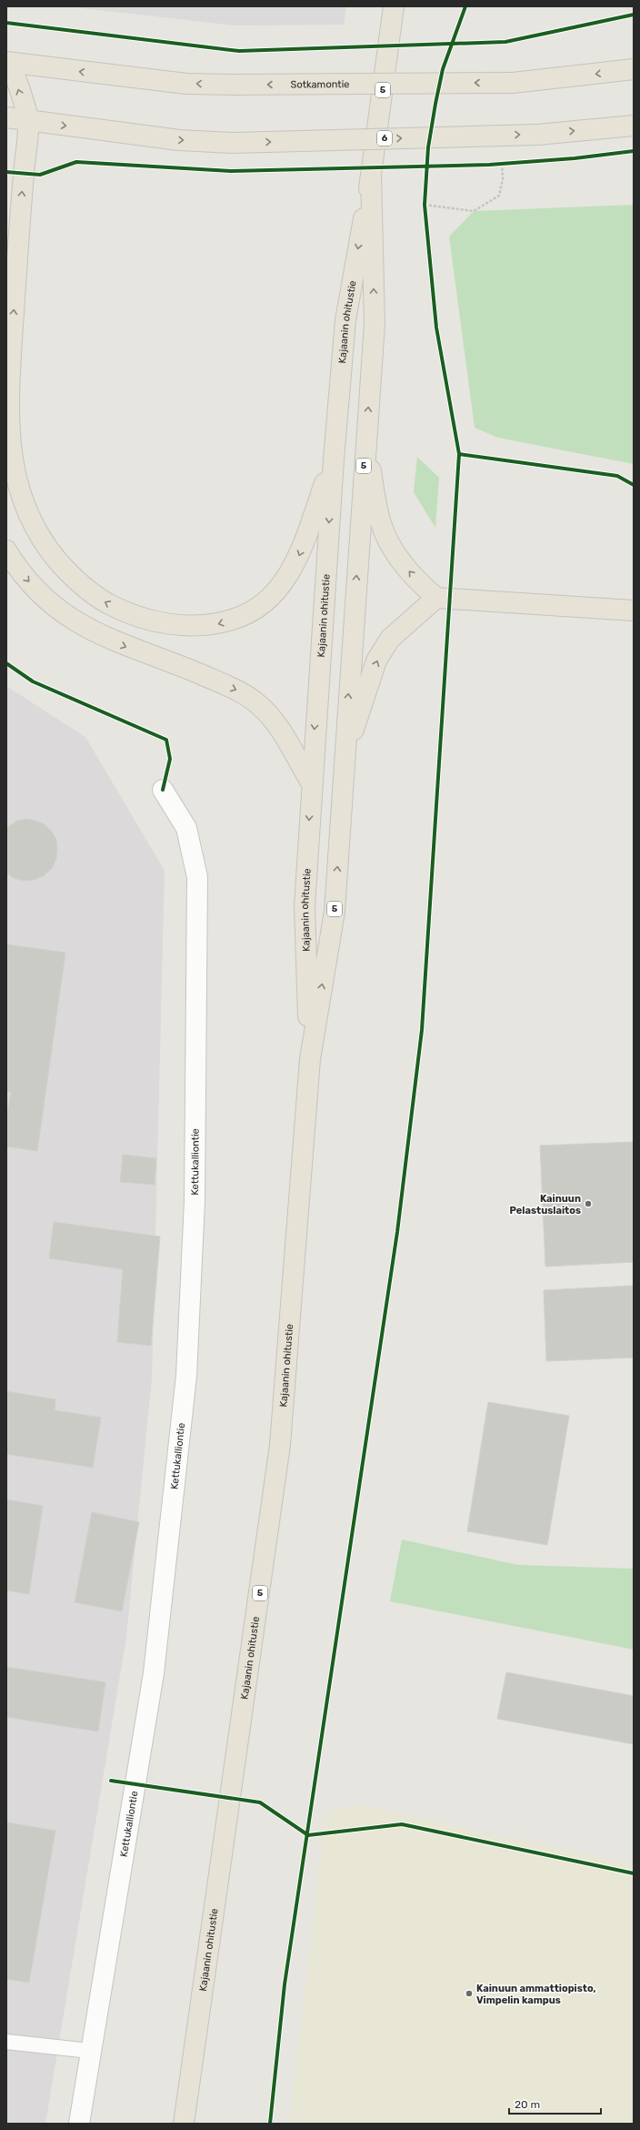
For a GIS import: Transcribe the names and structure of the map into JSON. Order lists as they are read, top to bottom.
{
  "streets": {
    "highway": [
      "Sotkamontie",
      "5",
      "6",
      "Kajaanin ohitustie"
    ],
    "street": ["Kettukalliontie"]
  },
  "places": ["Kainuun Pelastuslaitos", "Kainuun ammattiopisto, Vimpelin kampus"],
  "scale_bar": "20 m"
}
